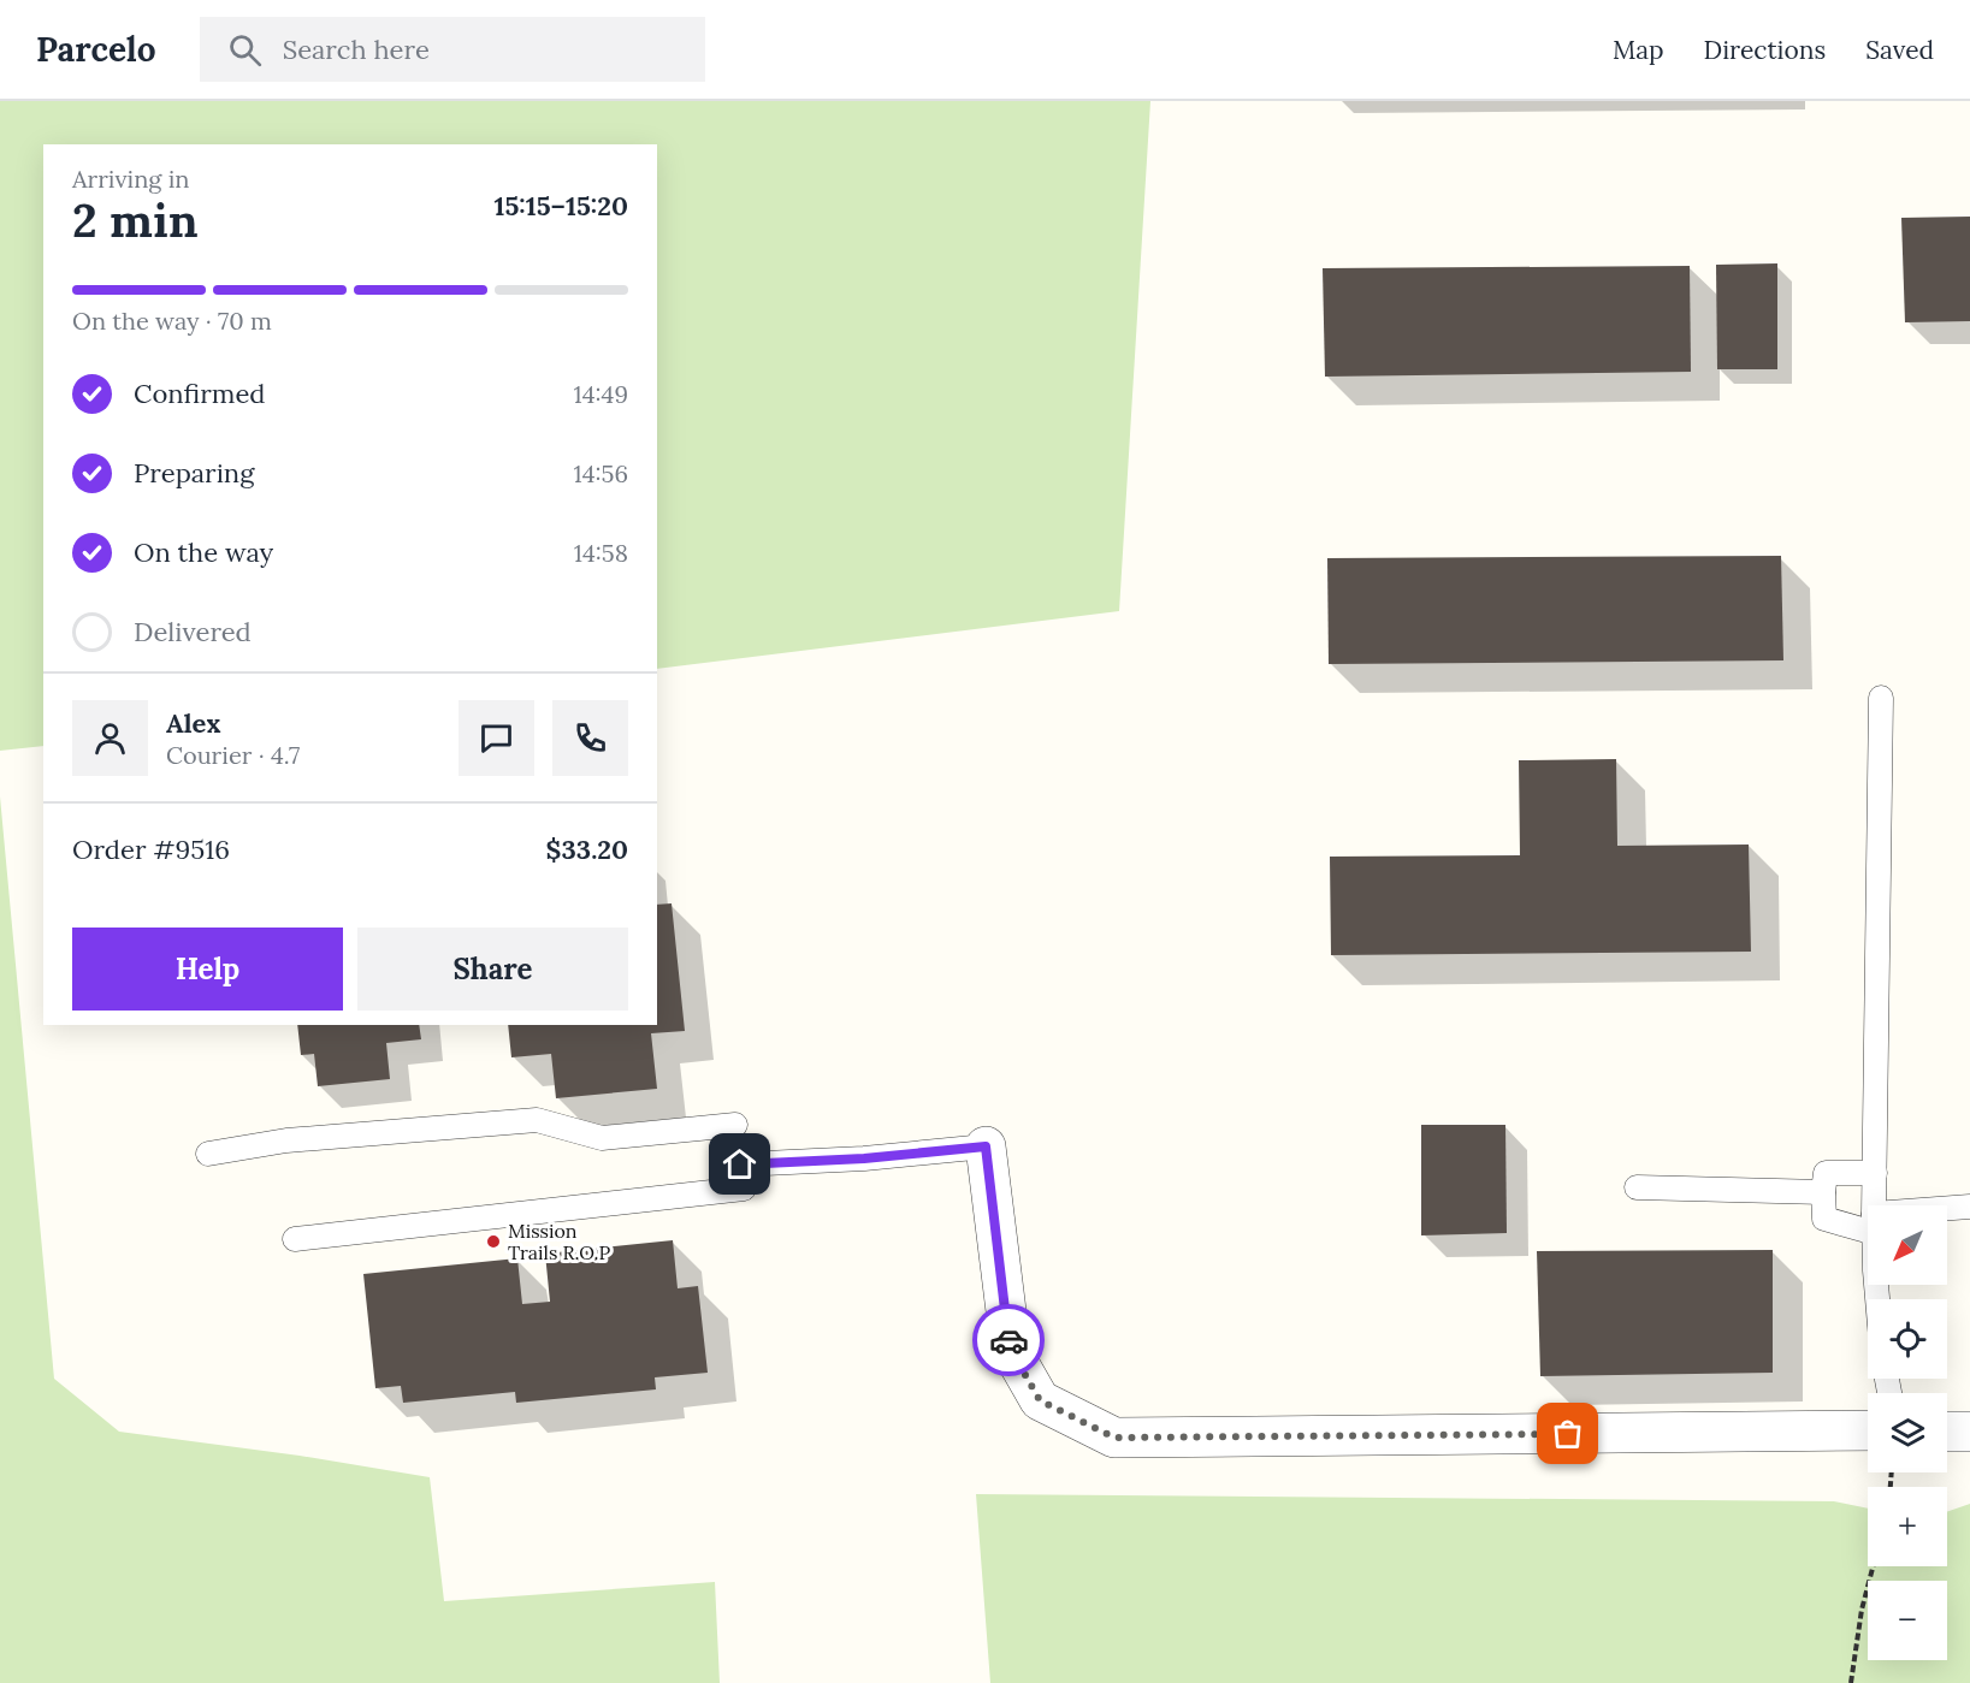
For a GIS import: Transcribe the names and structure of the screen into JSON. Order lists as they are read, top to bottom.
{
  "places": ["Mission Trails R.O.P"],
  "north": "bottom left",
  "page": {
    "header": "Parcelo",
    "search": "Search here",
    "nav": ["Map", "Directions", "Saved"],
    "heading": ["2 min", "Arriving in", "15:15–15:20"],
    "panel": [
      "Alex",
      "Courier · 4.7",
      "Order #9516",
      "$33.20"
    ],
    "bar": "On the way · 70 m",
    "list": [
      ["Confirmed", "14:49"],
      ["Preparing", "14:56"],
      ["On the way", "14:58"],
      "Delivered"
    ],
    "buttons": ["Help", "Share"],
    "map_buttons": ["+", "−"]
  }
}
